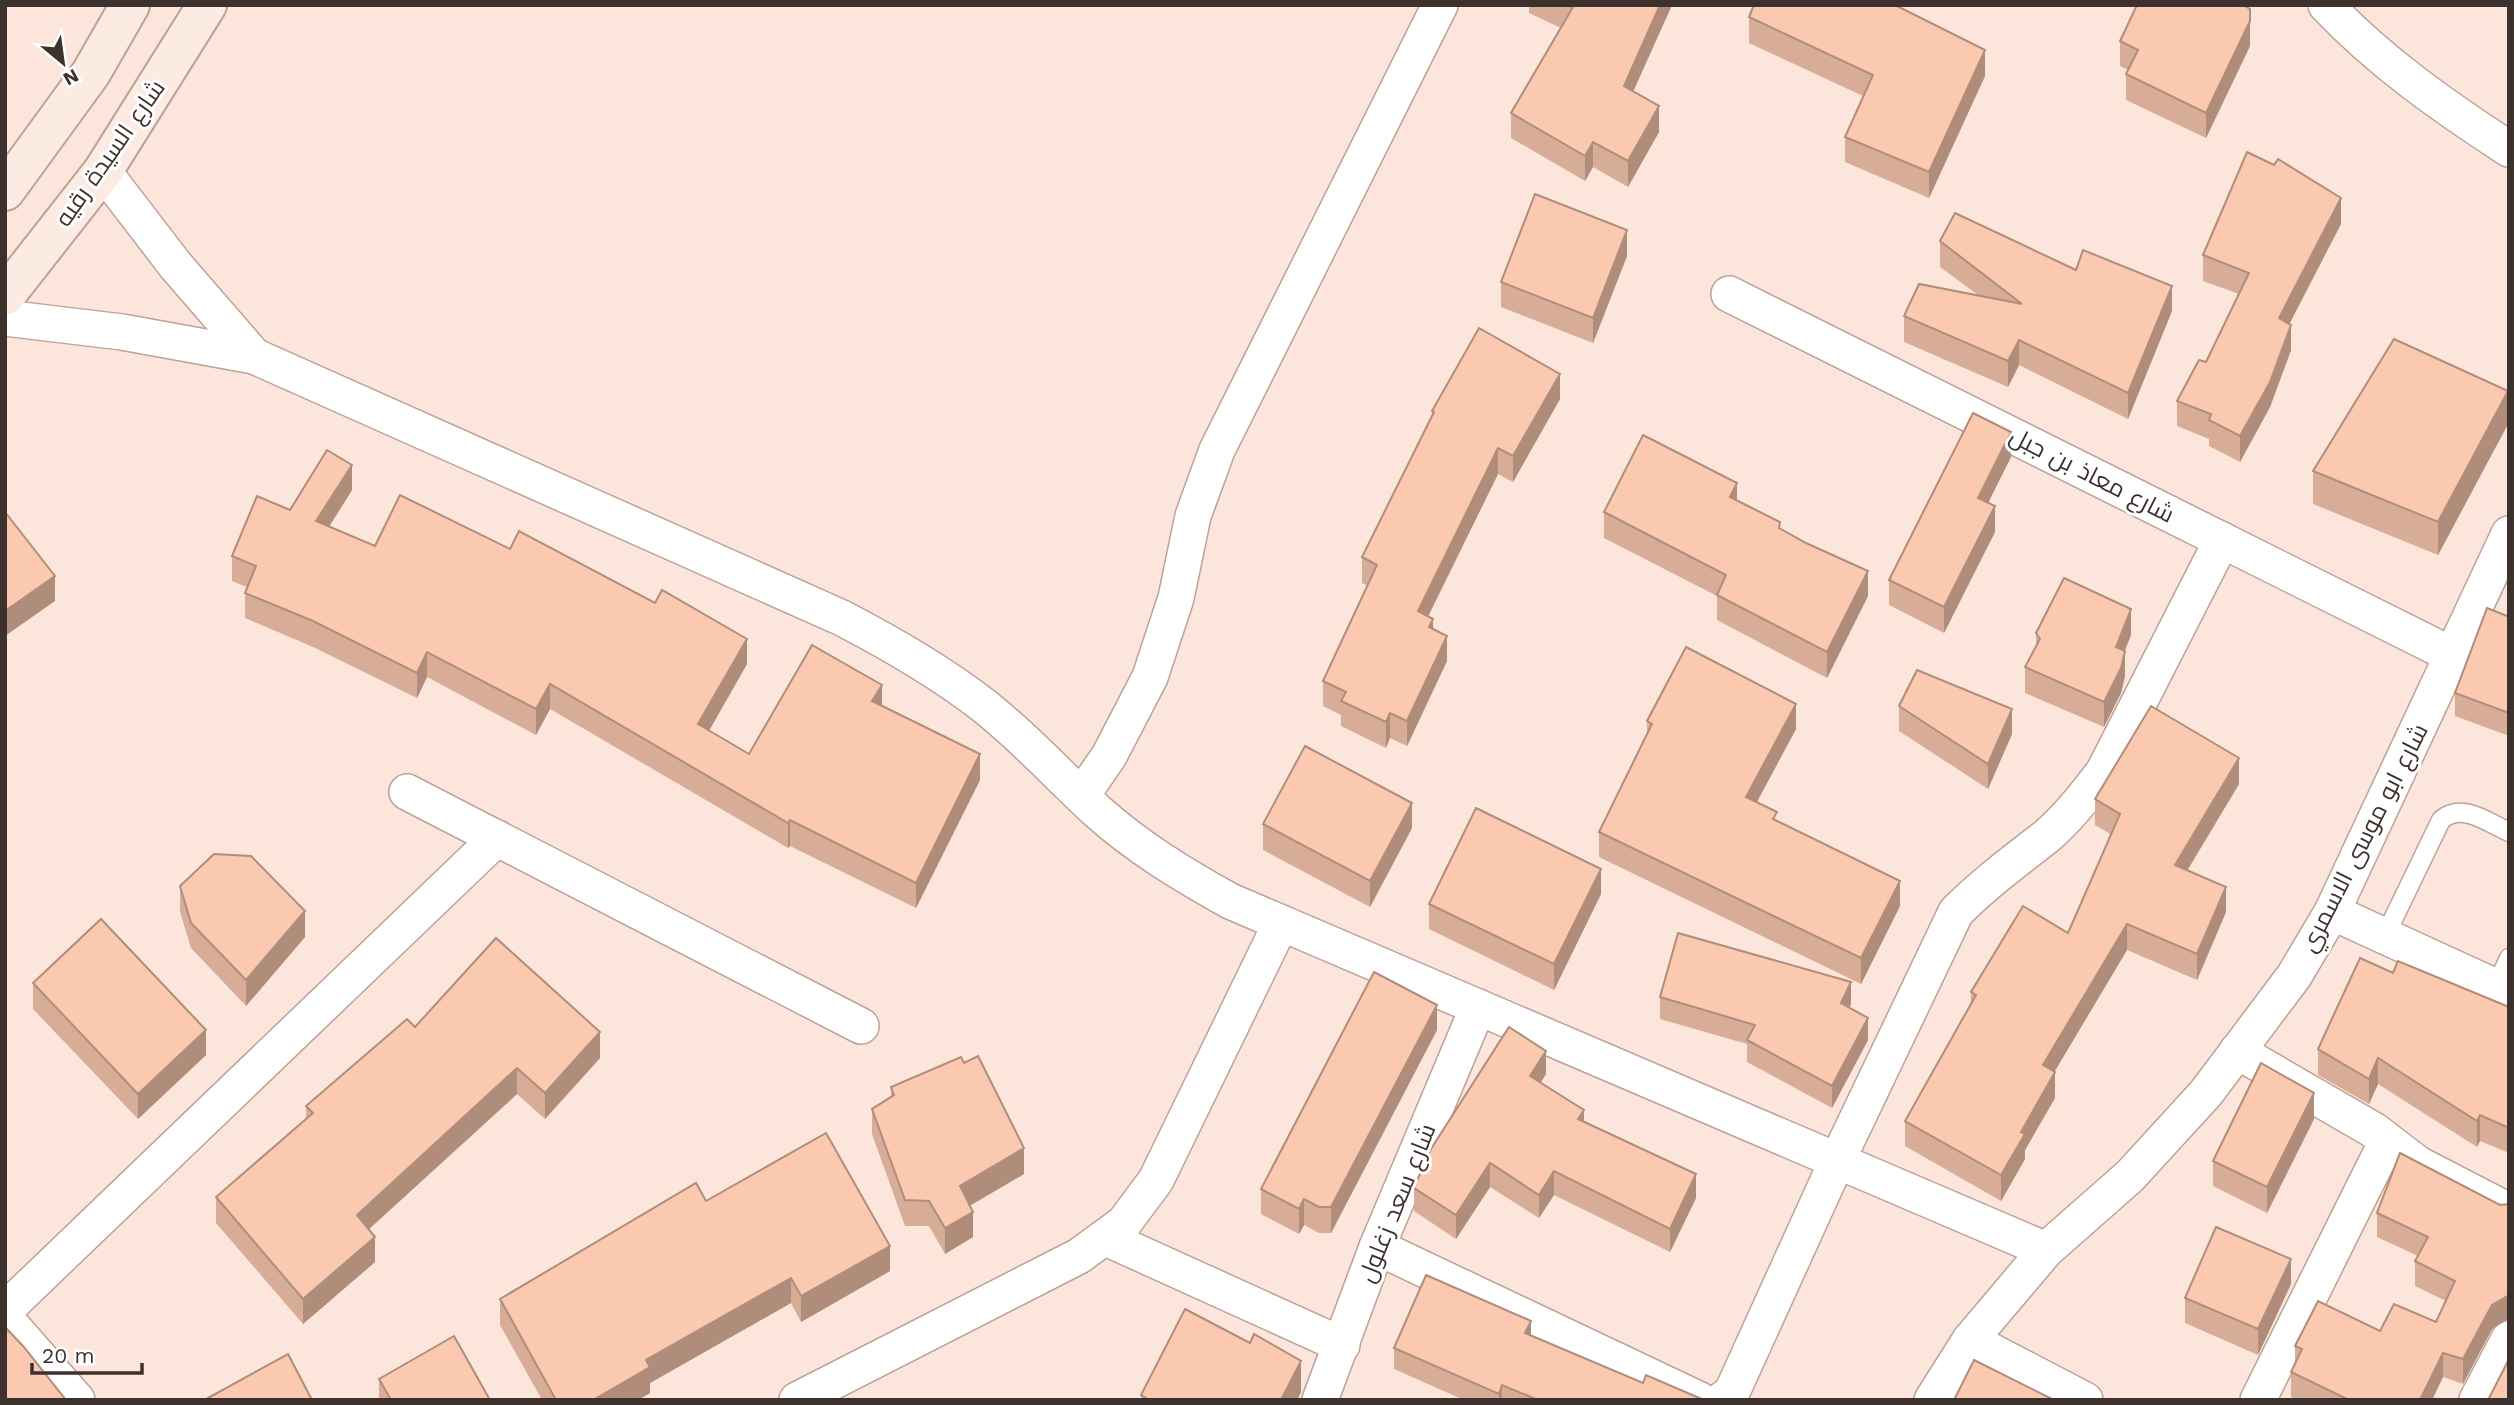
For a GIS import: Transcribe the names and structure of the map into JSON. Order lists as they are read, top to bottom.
{
  "streets": {
    "street": [
      "شارع السيدة رقيه",
      "شارع معاذ بن جبل",
      "شارع ابو موسى الاسمري",
      "شارع سعد زغلول"
    ]
  },
  "crossings": [
    ["شارع معاذ بن جبل", "شارع ابو موسى الاسمري"]
  ],
  "scale_bar": "20 m",
  "north": "bottom right"
}
